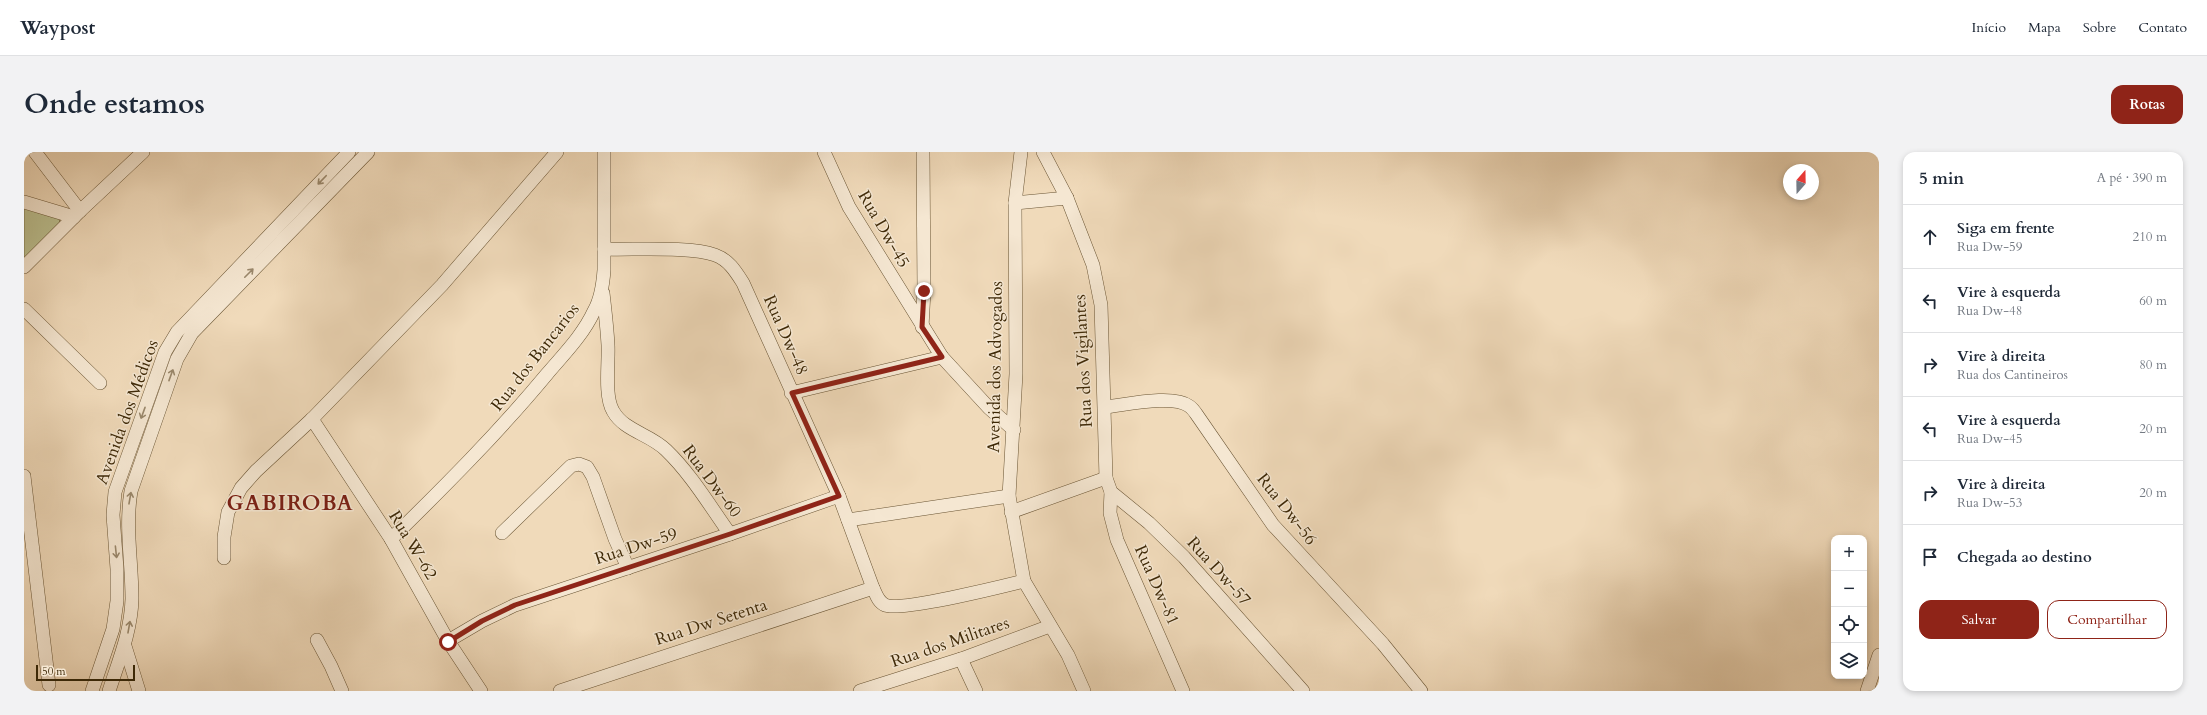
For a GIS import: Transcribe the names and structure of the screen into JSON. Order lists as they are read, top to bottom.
{
  "streets": {
    "street": [
      "Rua Dw-45",
      "Rua Dw-48",
      "Rua dos Bancarios",
      "Rua dos Vigilantes",
      "Avenida dos Advogados",
      "Avenida dos Médicos",
      "Rua Dw-60",
      "Rua Dw-56",
      "Rua W-62",
      "Rua Dw-59",
      "Rua Dw-57",
      "Rua Dw-81",
      "Rua Dw Setenta",
      "Rua dos Militares"
    ]
  },
  "crossings": [
    ["Rua Dw-45", "Avenida dos Advogados"],
    ["Rua Dw-48", "Rua dos Bancarios"],
    ["Rua Dw-48", "Avenida dos Advogados"],
    ["Rua Dw-48", "Rua Dw-59"],
    ["Rua Dw-48", "Rua Dw Setenta"],
    ["Rua dos Bancarios", "Rua Dw-60"],
    ["Rua dos Bancarios", "Rua W-62"],
    ["Rua dos Vigilantes", "Rua Dw-56"],
    ["Rua dos Vigilantes", "Rua Dw-57"],
    ["Avenida dos Advogados", "Rua dos Militares"],
    ["Rua Dw-60", "Rua Dw-59"],
    ["Rua W-62", "Rua Dw-59"],
    ["Rua Dw-57", "Rua Dw-81"]
  ],
  "districts": ["GABIROBA"],
  "scale_bar": "50 m",
  "north": "top",
  "page": {
    "header": "Waypost",
    "nav": [
      "Início",
      "Mapa",
      "Sobre",
      "Contato"
    ],
    "title": "Onde estamos",
    "buttons": [
      "Rotas",
      ["Salvar", "Compartilhar"]
    ],
    "heading": ["5 min", "A pé · 390 m"],
    "list": [
      ["Siga em frente", "Rua Dw-59", "210 m"],
      ["Vire à esquerda", "Rua Dw-48", "60 m"],
      ["Vire à direita", "Rua dos Cantineiros", "80 m"],
      ["Vire à esquerda", "Rua Dw-45", "20 m"],
      ["Vire à direita", "Rua Dw-53", "20 m"],
      "Chegada ao destino"
    ],
    "map_buttons": ["+", "−"],
    "scale": "50 m"
  }
}
